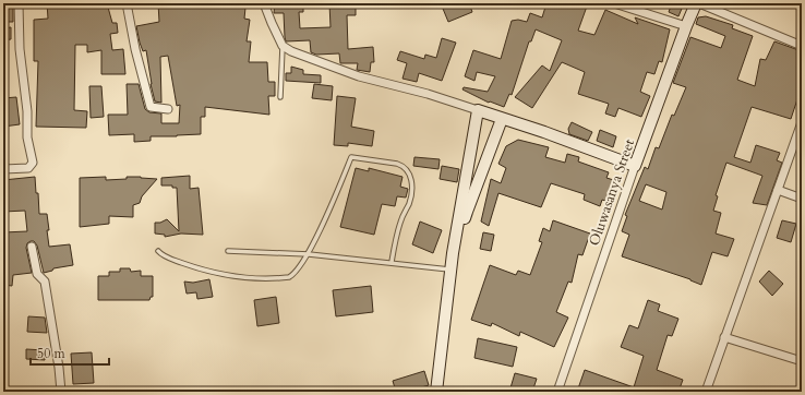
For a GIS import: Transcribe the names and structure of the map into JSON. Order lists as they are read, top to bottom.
{
  "streets": {
    "street": ["Oluwasanya Street"]
  },
  "scale_bar": "50 m"
}
